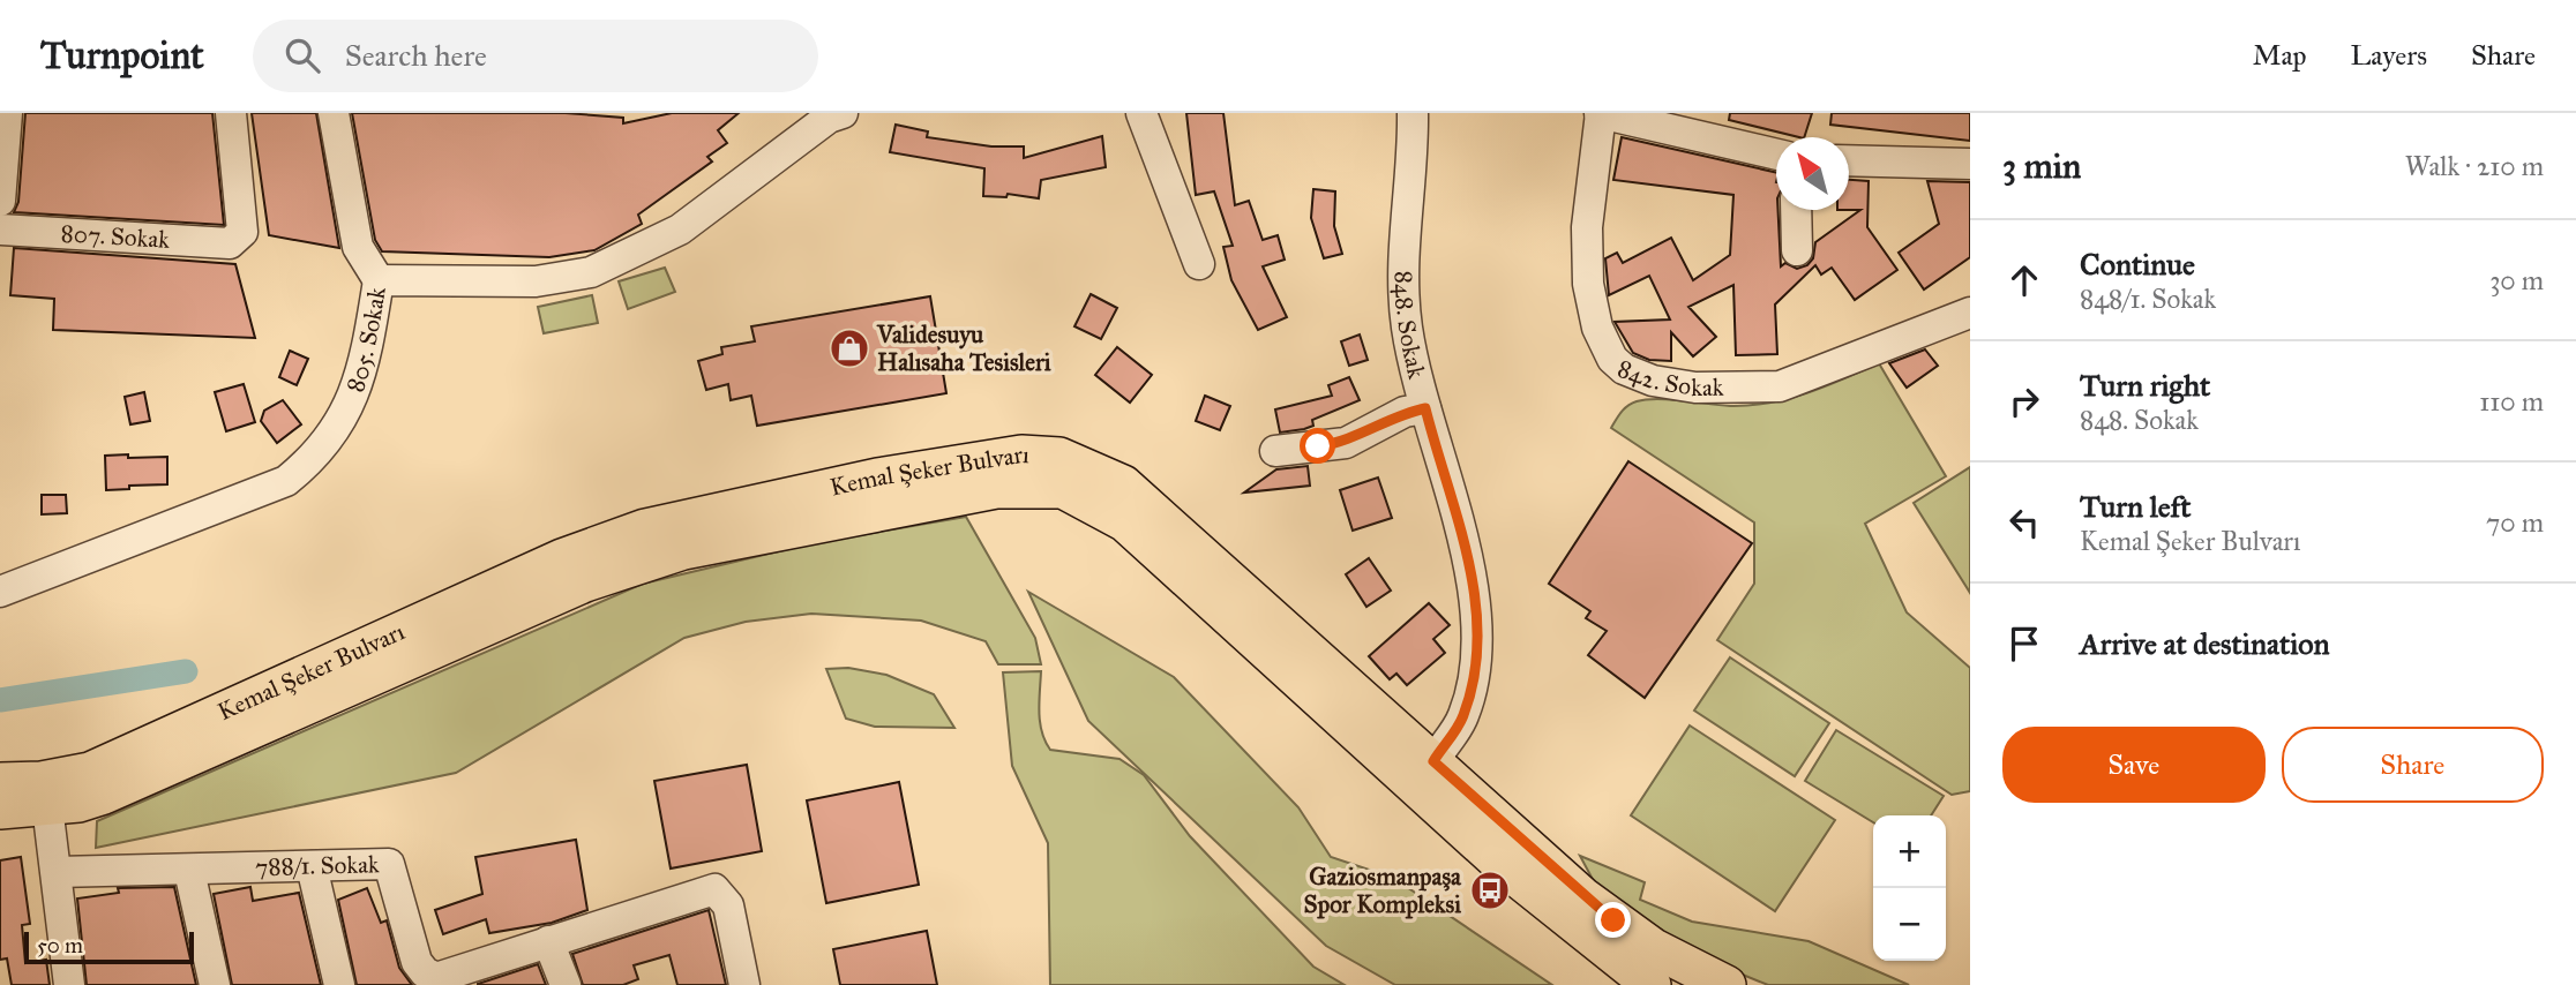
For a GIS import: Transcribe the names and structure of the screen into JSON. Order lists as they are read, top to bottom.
{
  "streets": {
    "main road": ["Kemal Şeker Bulvarı"],
    "street": [
      "807. Sokak",
      "848. Sokak",
      "805. Sokak",
      "842. Sokak",
      "788/1. Sokak"
    ]
  },
  "crossings": [
    ["848. Sokak", "Kemal Şeker Bulvarı"]
  ],
  "places": {
    "shop": ["Validesuyu Halısaha Tesisleri"],
    "bus stop": ["Gaziosmanpaşa Spor Kompleksi"]
  },
  "scale_bar": "50 m",
  "north": "top left",
  "page": {
    "header": "Turnpoint",
    "search": "Search here",
    "nav": ["Map", "Layers", "Share"],
    "heading": ["3 min", "Walk · 210 m"],
    "list": [
      ["Continue", "848/1. Sokak", "30 m"],
      ["Turn right", "848. Sokak", "110 m"],
      ["Turn left", "Kemal Şeker Bulvarı", "70 m"],
      "Arrive at destination"
    ],
    "buttons": ["Save", "Share"],
    "map_buttons": ["+", "−"],
    "scale": "50 m"
  }
}
